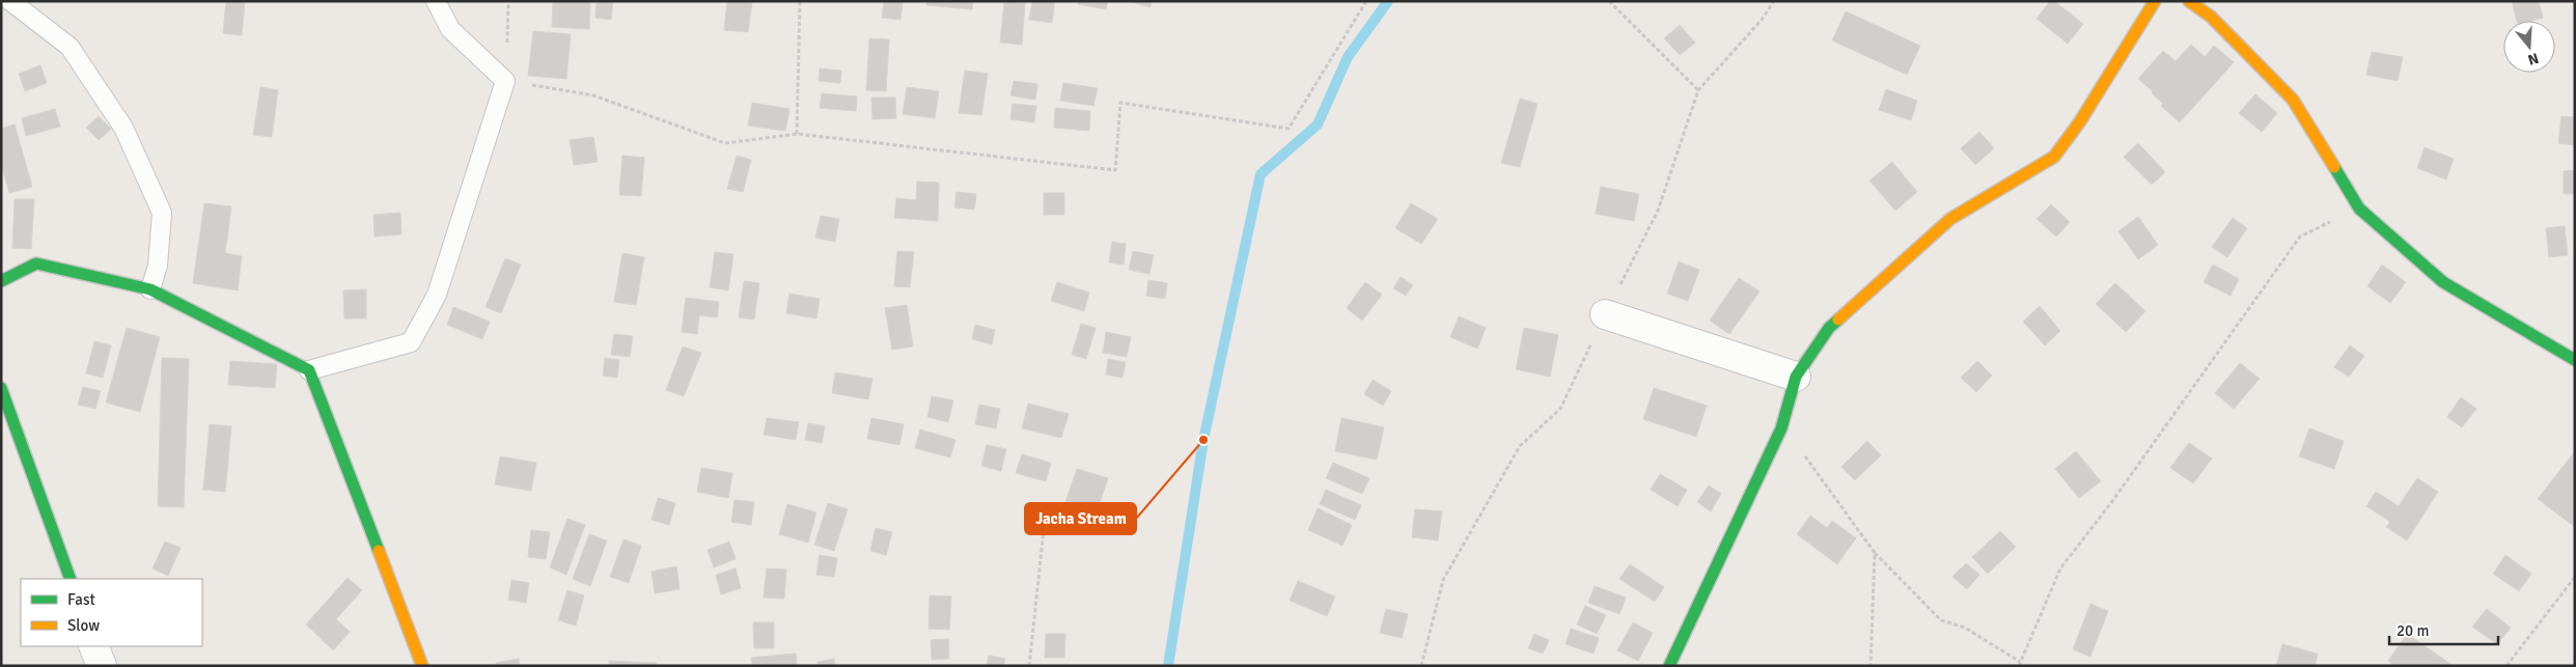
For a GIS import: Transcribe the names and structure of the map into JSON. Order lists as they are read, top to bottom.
{
  "places": ["Jacha Stream"],
  "legend": ["Fast", "Slow"],
  "scale_bar": "20 m",
  "north": "bottom"
}
